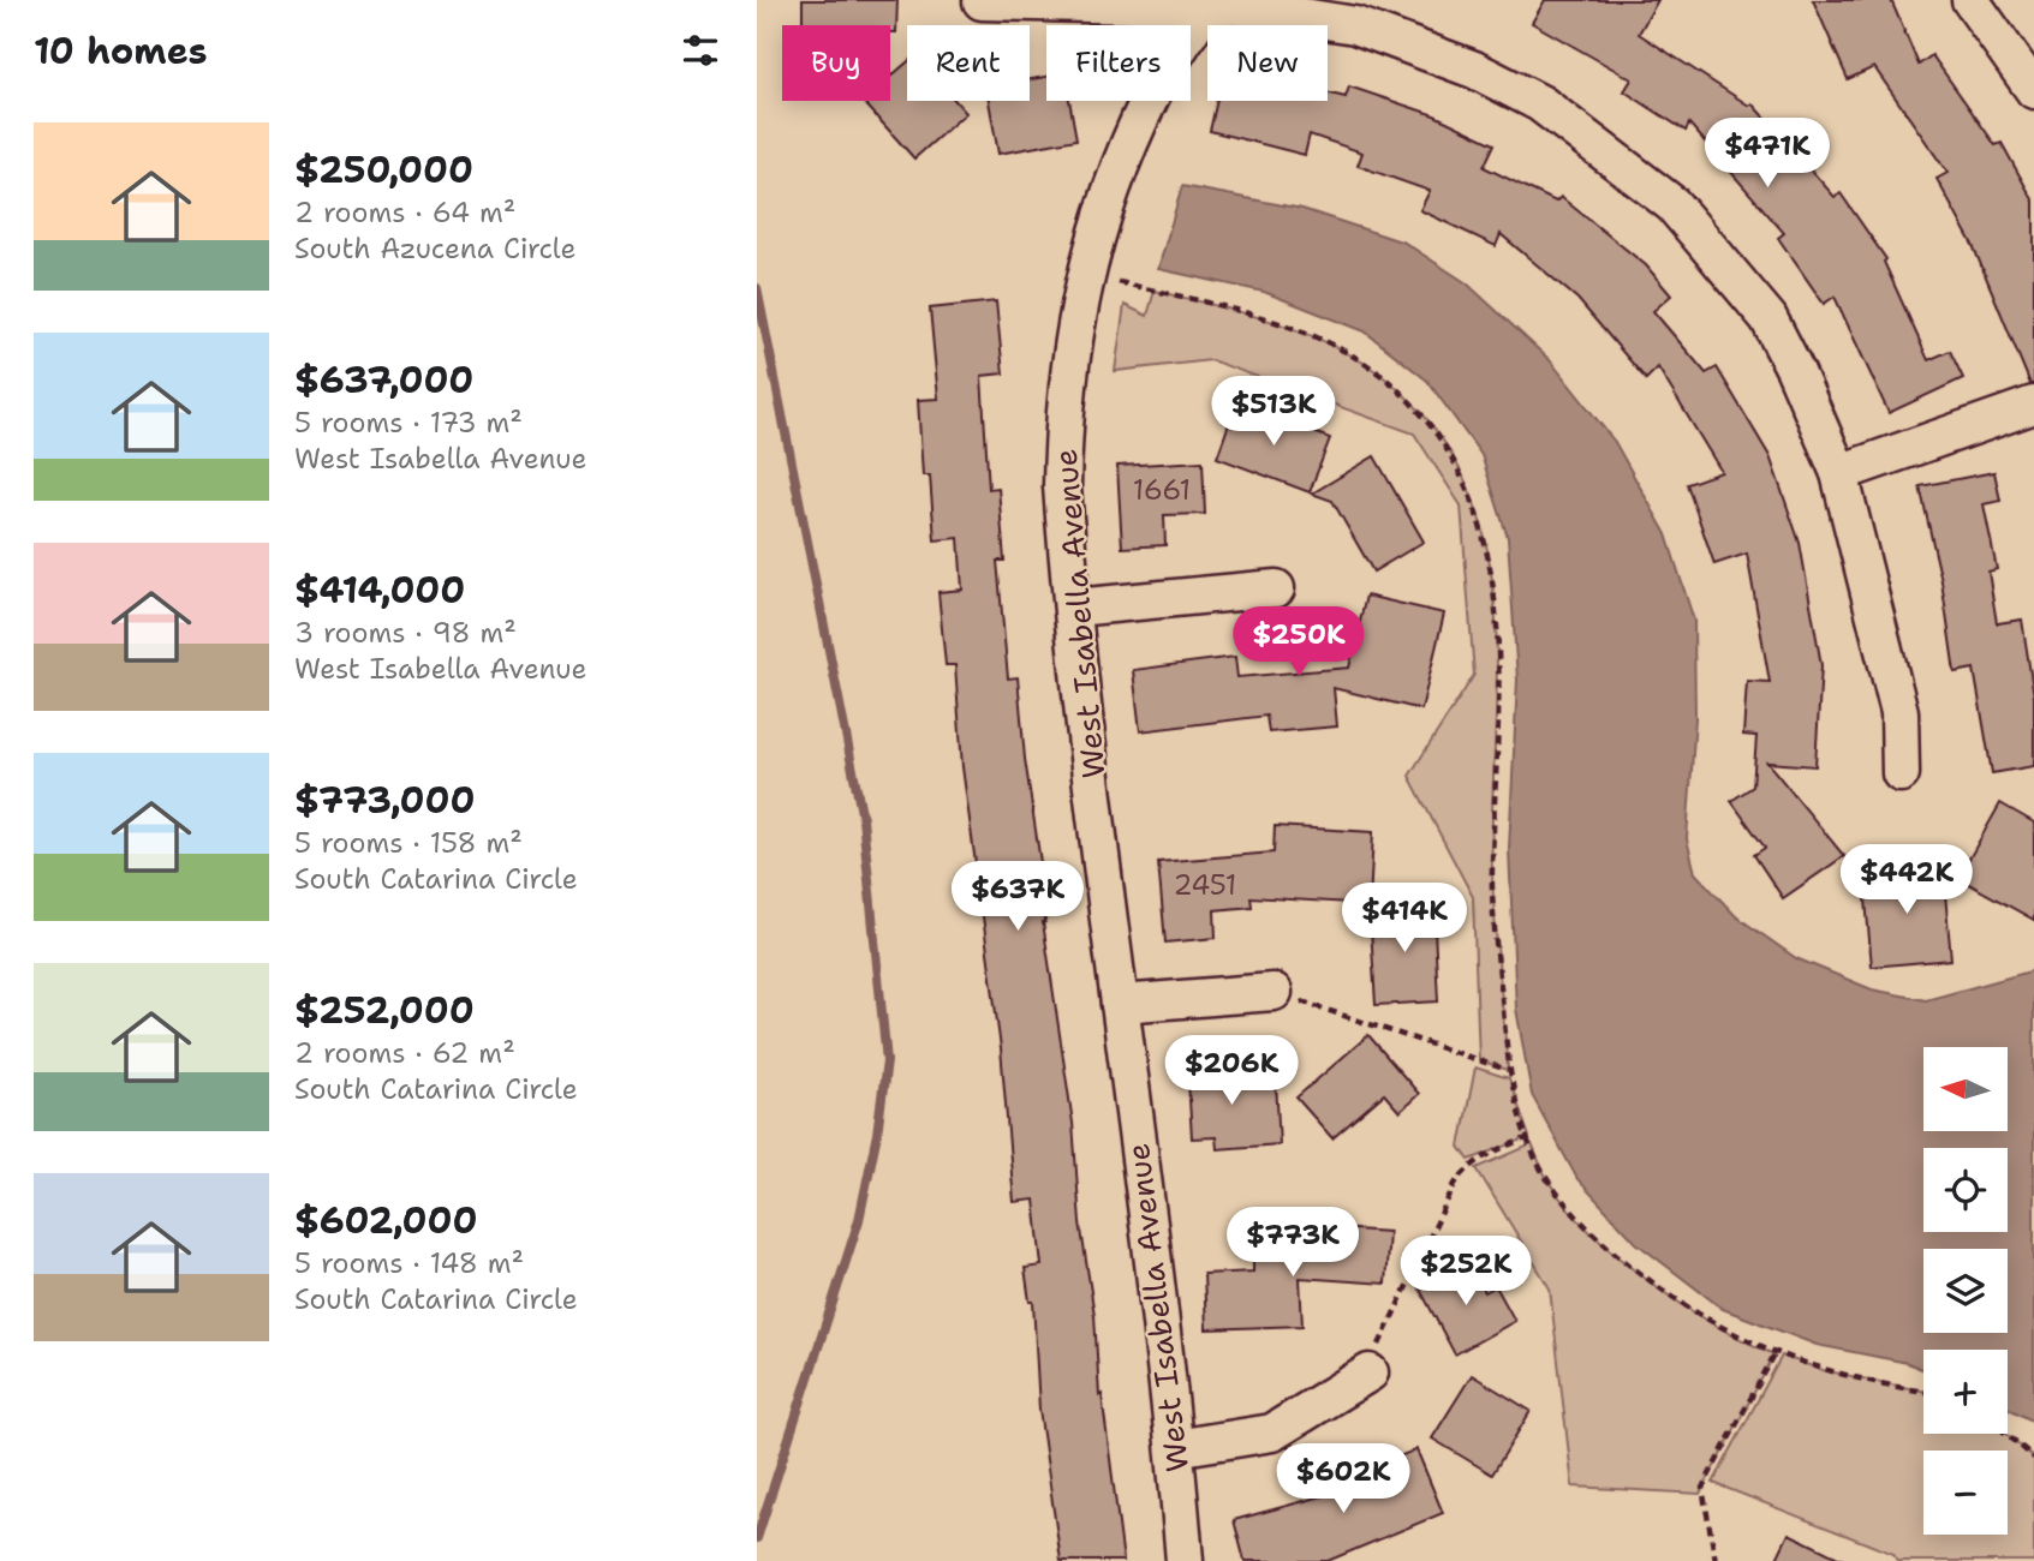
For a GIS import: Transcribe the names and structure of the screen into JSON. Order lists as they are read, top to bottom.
{
  "streets": {
    "street": ["West Isabella Avenue"]
  },
  "house_numbers": ["1661", "2451"],
  "north": "left",
  "page": {
    "heading": "10 homes",
    "chip": [
      "Buy",
      "Rent",
      "Filters",
      "New"
    ],
    "list": [
      {
        "name": "$250,000",
        "note": "2 rooms · 64 m² · South Azucena Circle"
      },
      {
        "name": "$637,000",
        "note": "5 rooms · 173 m² · West Isabella Avenue"
      },
      {
        "name": "$414,000",
        "note": "3 rooms · 98 m² · West Isabella Avenue"
      },
      {
        "name": "$773,000",
        "note": "5 rooms · 158 m² · South Catarina Circle"
      },
      {
        "name": "$252,000",
        "note": "2 rooms · 62 m² · South Catarina Circle"
      },
      {
        "name": "$602,000",
        "note": "5 rooms · 148 m² · South Catarina Circle"
      }
    ],
    "price": [
      "$471K",
      "$513K",
      "$250K",
      "$442K",
      "$637K",
      "$414K",
      "$206K",
      "$773K",
      "$252K",
      "$602K"
    ],
    "map_buttons": ["+", "−"]
  }
}
